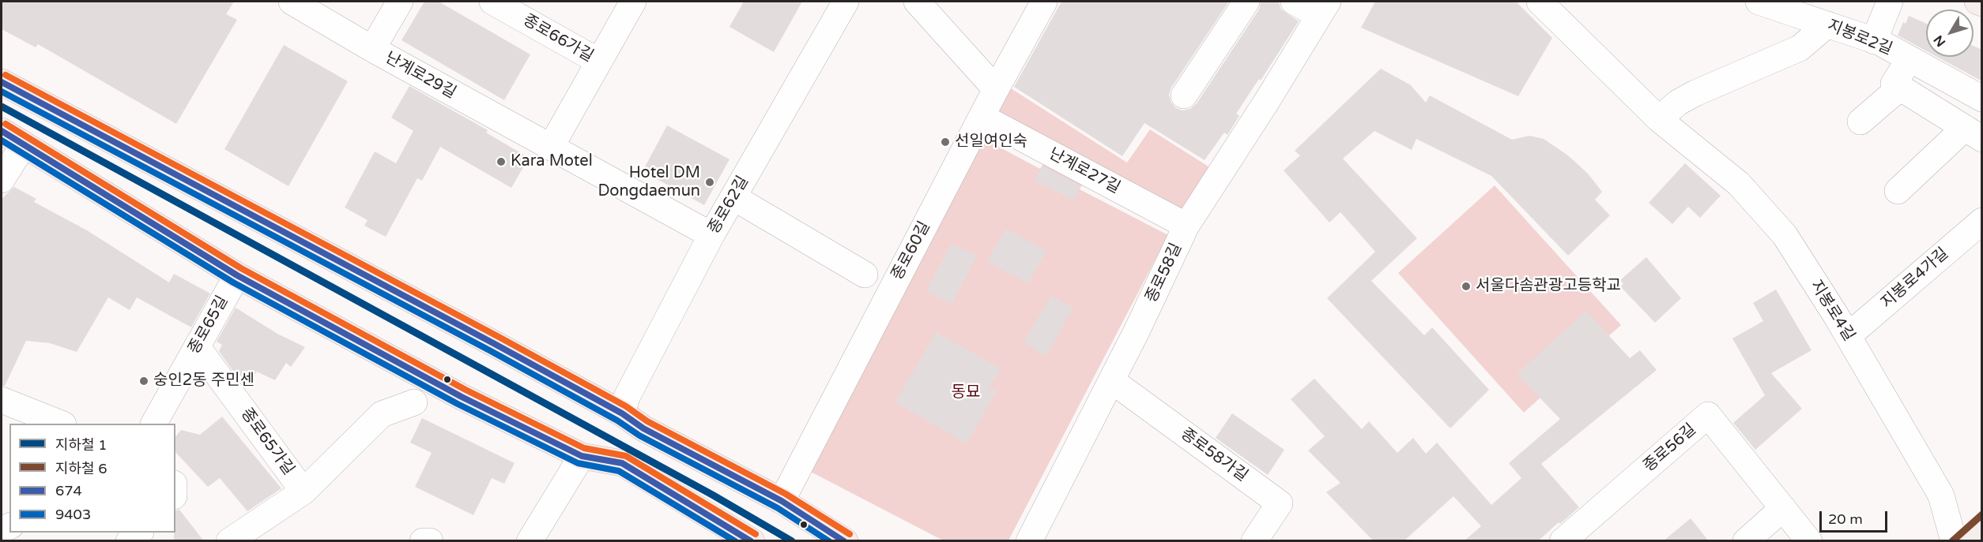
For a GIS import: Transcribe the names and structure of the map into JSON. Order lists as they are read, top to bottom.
{
  "streets": {
    "street": [
      "지봉로2길",
      "종로66가길",
      "난계로29길",
      "난계로27길",
      "종로62길",
      "종로60길",
      "종로58길",
      "지봉로4가길",
      "지봉로4길",
      "종로65길",
      "종로65가길",
      "종로56길",
      "종로58가길"
    ]
  },
  "crossings": [
    ["난계로29길", "종로62길"],
    ["난계로27길", "종로60길"],
    ["난계로27길", "종로58길"],
    ["종로58길", "종로58가길"],
    ["지봉로4가길", "지봉로4길"],
    ["종로65길", "종로65가길"]
  ],
  "parks": ["동묘"],
  "places": [
    "선일여인숙",
    "Kara Motel",
    "Hotel DM Dongdaemun",
    "서울다솜관광고등학교",
    "숭인2동 주민센"
  ],
  "lines": [
    "transit line 674",
    "transit line 9403",
    "metro line 1",
    "metro line 6"
  ],
  "legend": [
    "지하철 1",
    "지하철 6",
    "674",
    "9403"
  ],
  "scale_bar": "20 m",
  "north": "bottom left"
}
